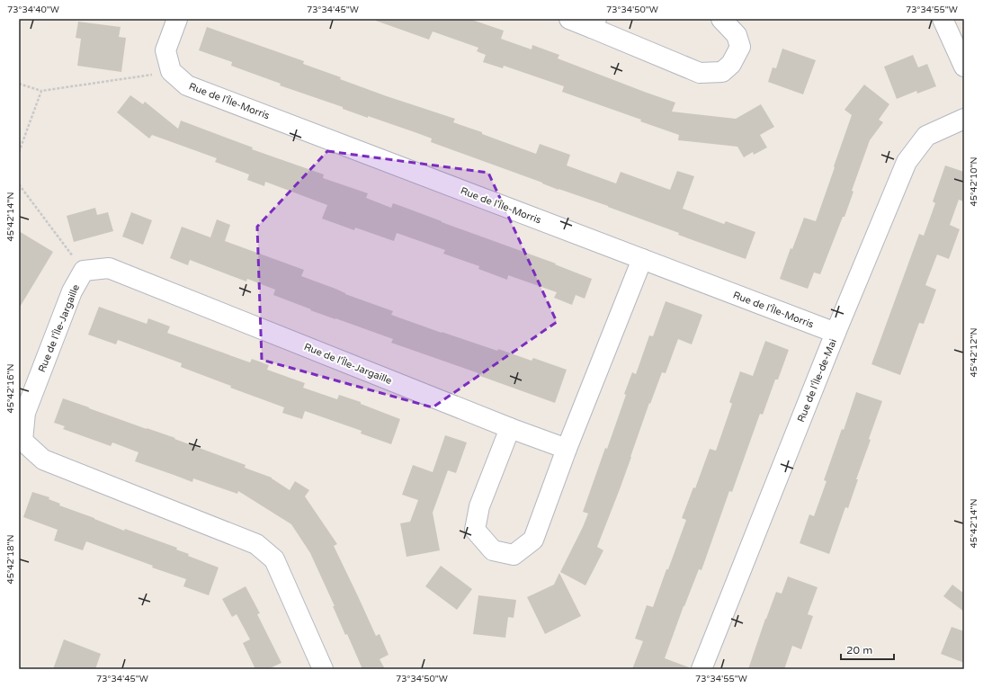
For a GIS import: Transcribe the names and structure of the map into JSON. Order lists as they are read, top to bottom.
{
  "streets": {
    "street": ["Rue de l'Île-Morris", "Rue de l'Île-Jargaille", "Rue de l'Île-de-Mai"]
  },
  "crossings": [
    ["Rue de l'Île-Morris", "Rue de l'Île-de-Mai"]
  ],
  "scale_bar": "20 m",
  "coordinates": [
    "73°34'40\"W",
    "73°34'45\"W",
    "73°34'50\"W",
    "73°34'55\"W",
    "45°42'10\"N",
    "45°42'14\"N",
    "45°42'12\"N",
    "45°42'16\"N",
    "45°42'18\"N"
  ]
}
